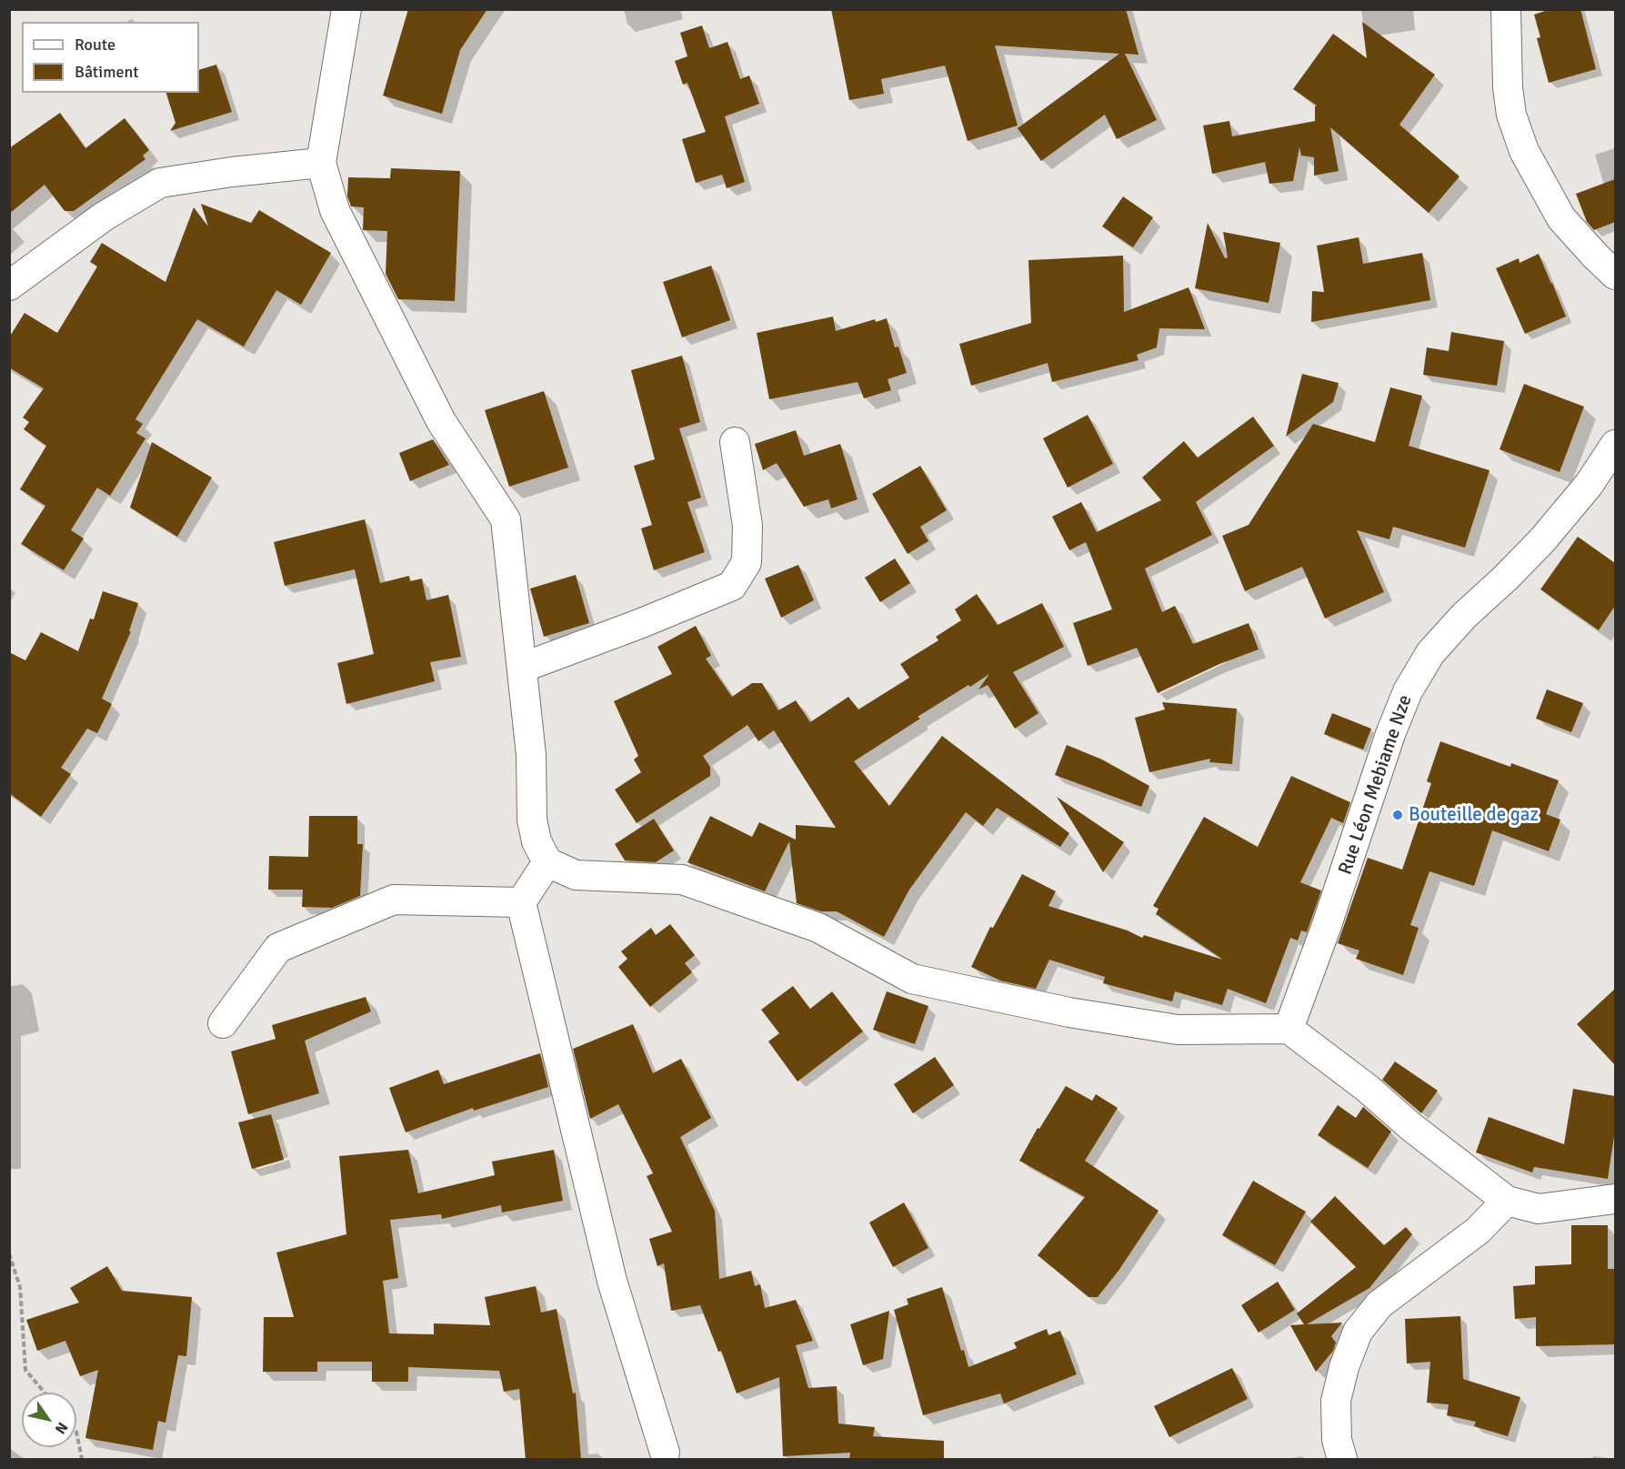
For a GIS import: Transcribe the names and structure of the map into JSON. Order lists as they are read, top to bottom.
{
  "streets": {
    "street": ["Rue Léon Mebiame Nze"]
  },
  "places": ["Bouteille de gaz"],
  "legend": ["Route", "Bâtiment"],
  "north": "bottom right"
}
